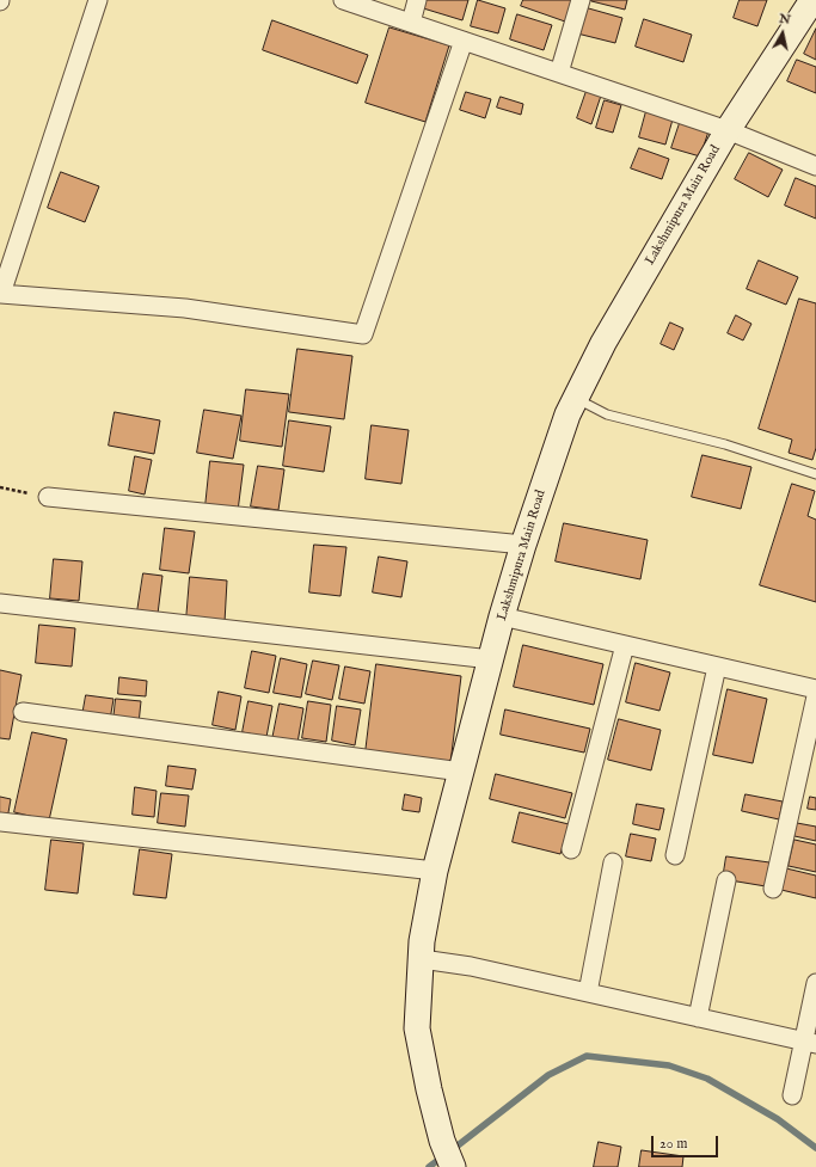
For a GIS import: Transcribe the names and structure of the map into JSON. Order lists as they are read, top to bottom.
{
  "streets": {
    "main road": ["Lakshmipura Main Road"]
  },
  "scale_bar": "20 m",
  "north": "top"
}
